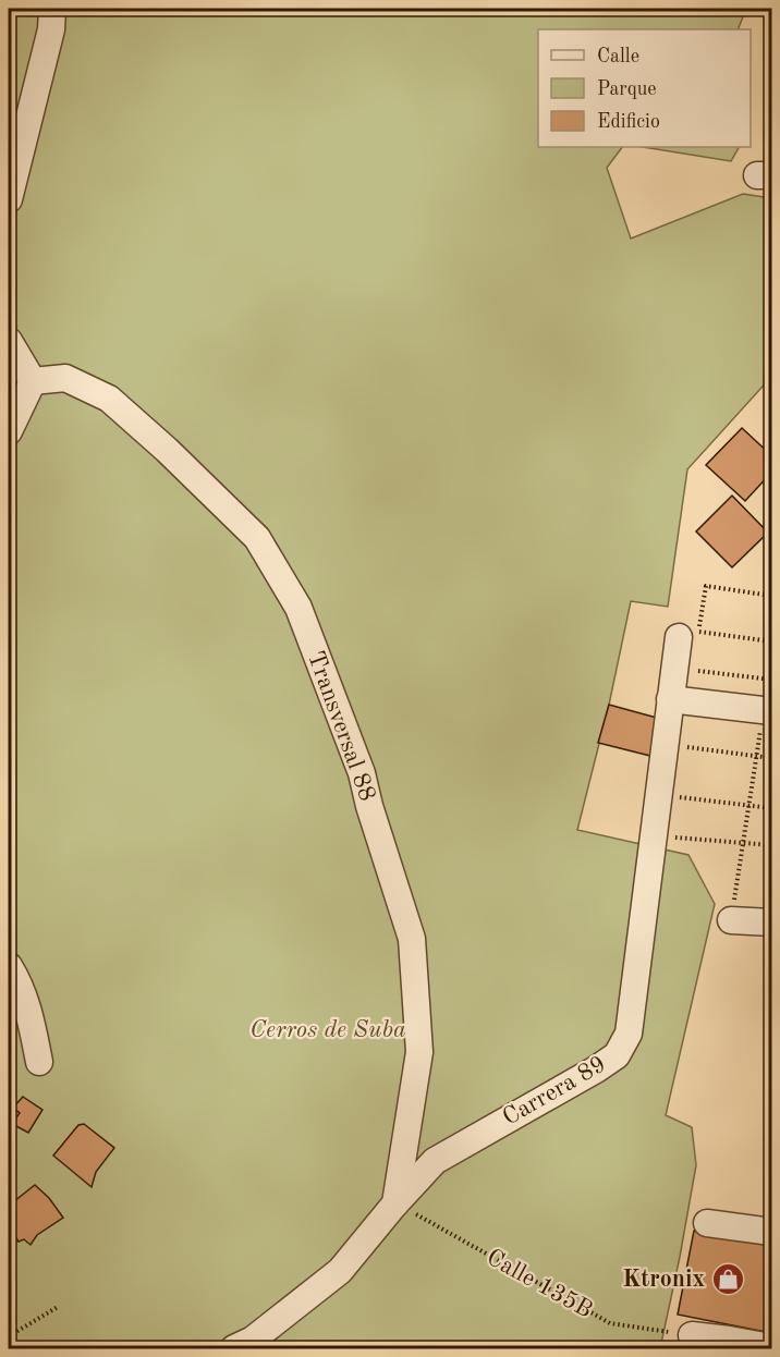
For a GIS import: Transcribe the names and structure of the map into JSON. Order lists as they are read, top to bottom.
{
  "streets": {
    "street": ["Transversal 88", "Carrera 89"],
    "path": ["Calle 135B"]
  },
  "crossings": [
    ["Transversal 88", "Carrera 89"],
    ["Transversal 88", "Calle 135B"],
    ["Carrera 89", "Calle 135B"]
  ],
  "parks": ["Cerros de Suba"],
  "places": {
    "shop": ["Ktronix"]
  },
  "legend": ["Calle", "Parque", "Edificio"]
}
